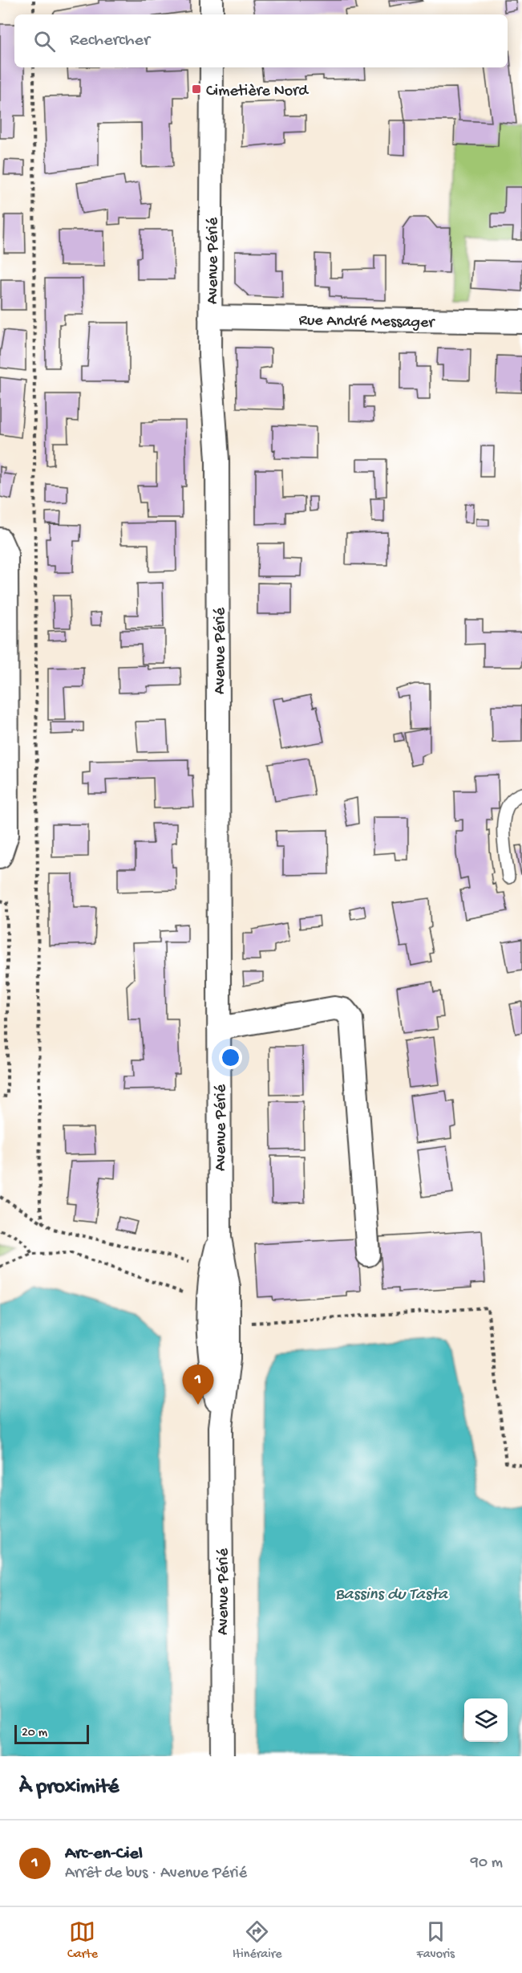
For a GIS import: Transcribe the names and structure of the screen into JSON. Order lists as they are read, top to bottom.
{
  "streets": {
    "street": ["Avenue Périé", "Rue André Messager"]
  },
  "crossings": [
    ["Avenue Périé", "Rue André Messager"]
  ],
  "water": ["Bassins du Tasta"],
  "places": {
    "transit": ["Cimetière Nord"]
  },
  "scale_bar": "20 m",
  "page": {
    "search": "Rechercher",
    "pins": "1",
    "scale": "20 m",
    "heading": "À proximité",
    "list": [
      {
        "mark": "1",
        "name": "Arc-en-Ciel",
        "note": "Arrêt de bus · Avenue Périé",
        "value": "90 m"
      }
    ],
    "nav": ["Carte", "Itinéraire", "Favoris"]
  }
}
